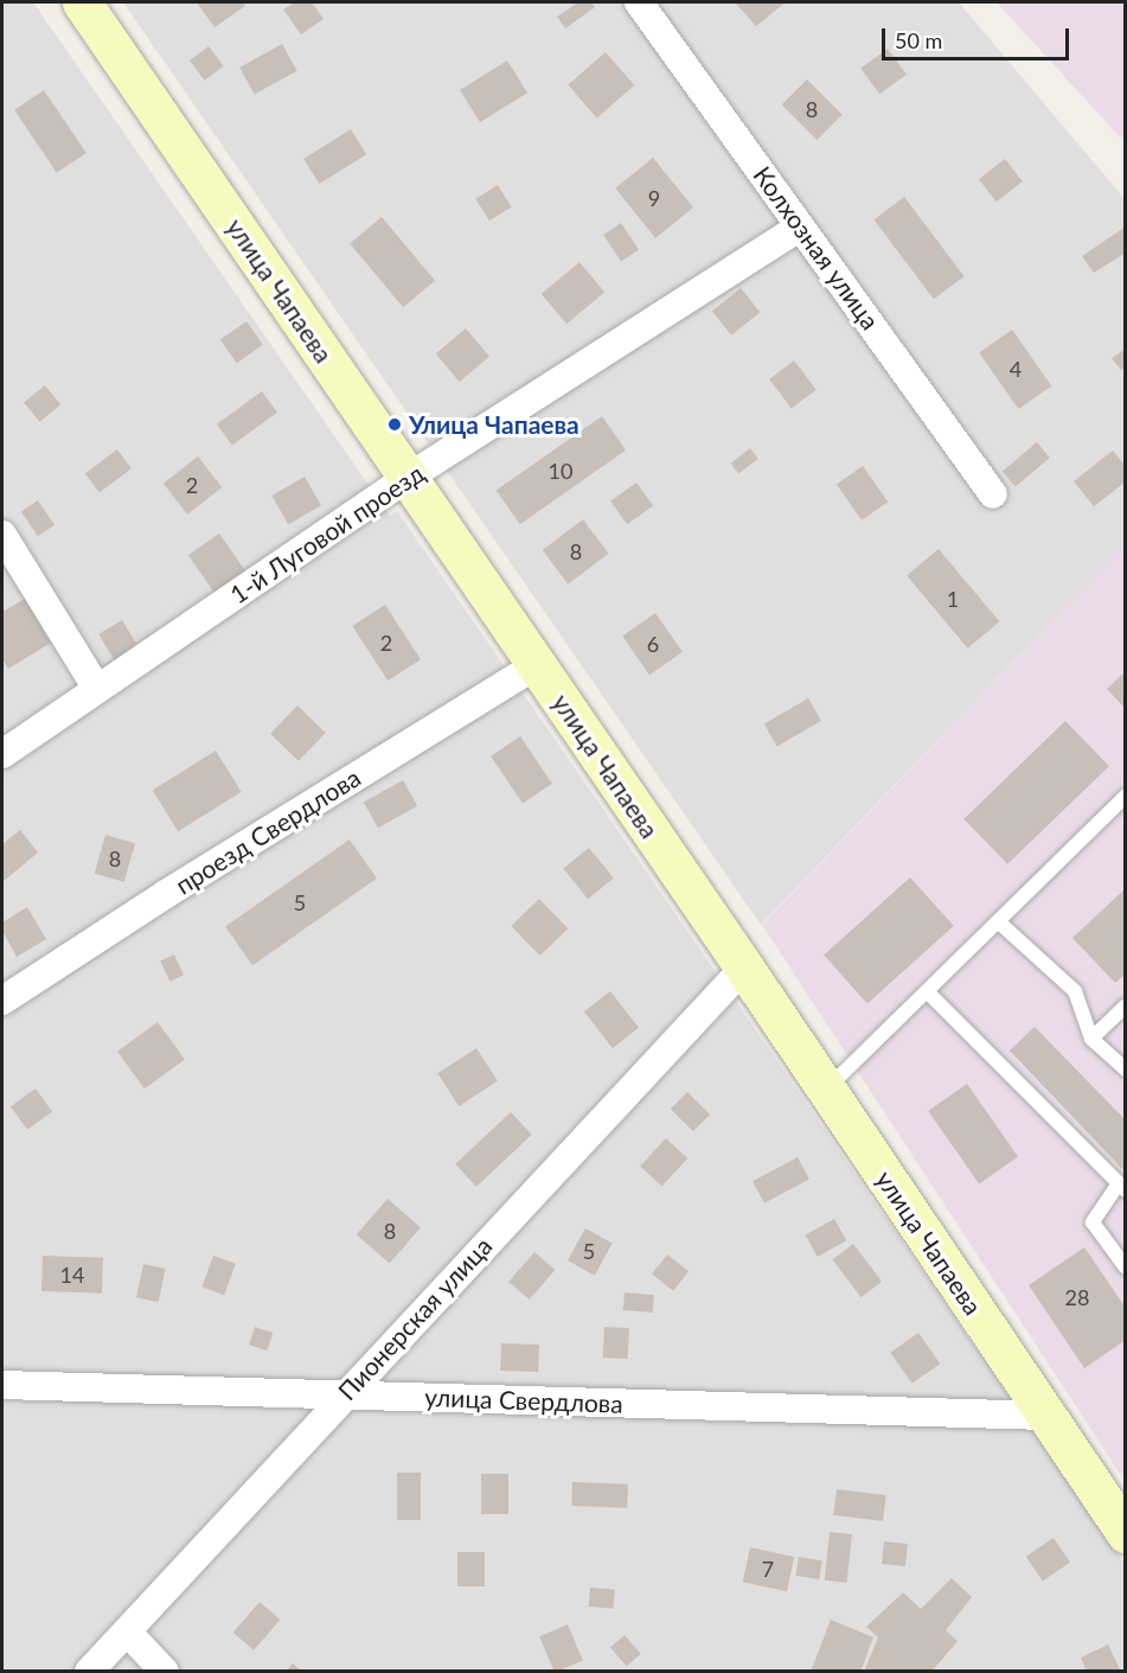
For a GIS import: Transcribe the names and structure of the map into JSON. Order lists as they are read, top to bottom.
{
  "streets": {
    "street": [
      "Колхозная улица",
      "улица Чапаева",
      "1-й Луговой проезд",
      "проезд Свердлова",
      "Пионерская улица",
      "улица Свердлова"
    ]
  },
  "crossings": [
    ["Колхозная улица", "1-й Луговой проезд"],
    ["улица Чапаева", "1-й Луговой проезд"],
    ["улица Чапаева", "проезд Свердлова"],
    ["улица Чапаева", "Пионерская улица"],
    ["улица Чапаева", "улица Свердлова"],
    ["Пионерская улица", "улица Свердлова"]
  ],
  "places": ["Улица Чапаева"],
  "house_numbers": [
    "8",
    "9",
    "4",
    "10",
    "2",
    "8",
    "1",
    "2",
    "6",
    "8",
    "5",
    "8",
    "5",
    "14",
    "28",
    "7"
  ],
  "scale_bar": "50 m"
}
